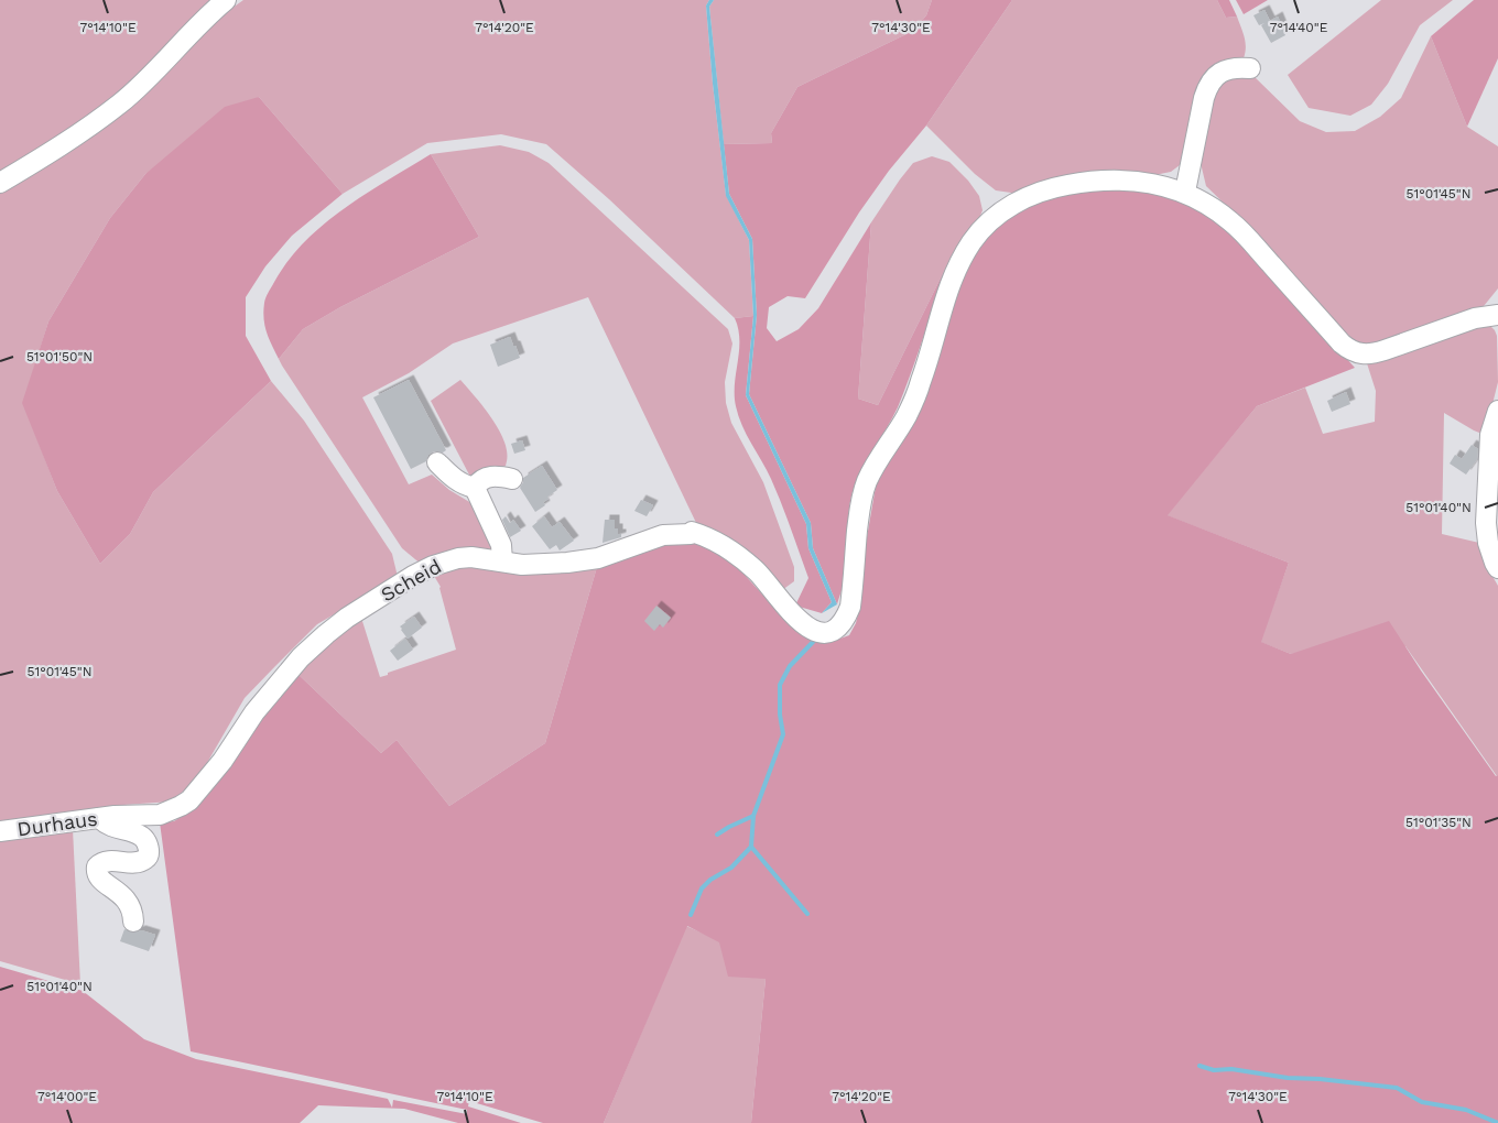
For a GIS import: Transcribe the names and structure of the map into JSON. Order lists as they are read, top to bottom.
{
  "streets": {
    "street": ["Scheid", "Durhaus"]
  },
  "crossings": [
    ["Scheid", "Durhaus"]
  ],
  "coordinates": [
    "7°14'10\"E",
    "7°14'20\"E",
    "7°14'30\"E",
    "7°14'40\"E",
    "51°01'45\"N",
    "51°01'50\"N",
    "51°01'40\"N",
    "51°01'35\"N",
    "7°14'00\"E"
  ]
}
